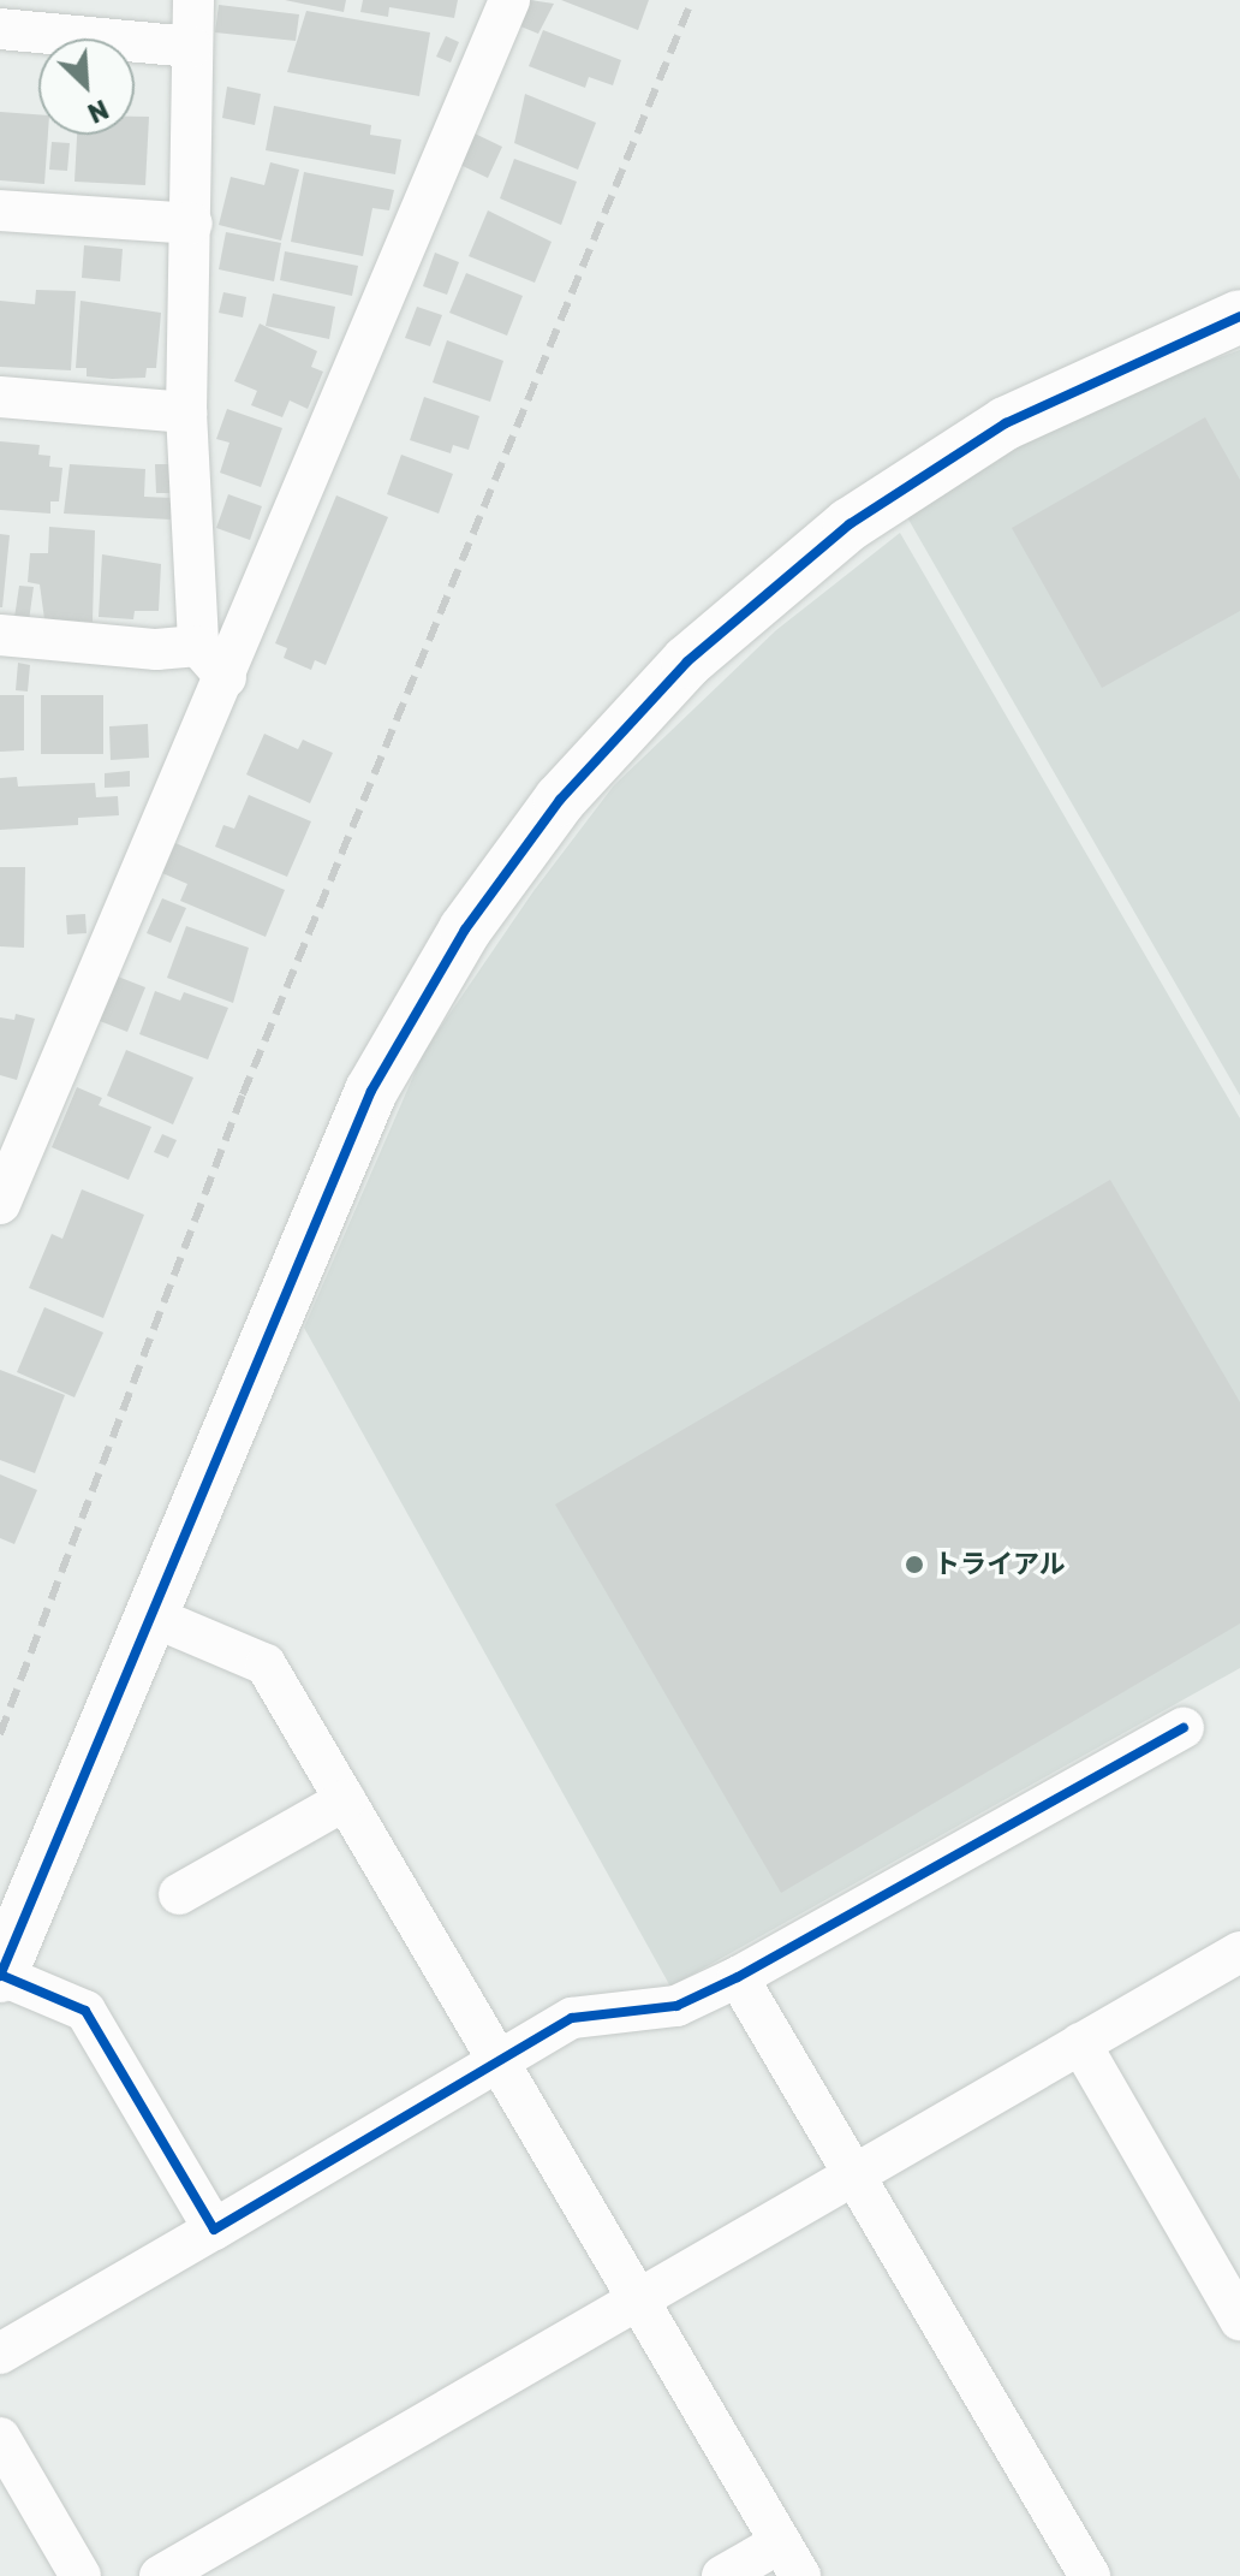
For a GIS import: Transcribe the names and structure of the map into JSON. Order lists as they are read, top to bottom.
{
  "places": ["トライアル"],
  "north": "bottom right"
}
